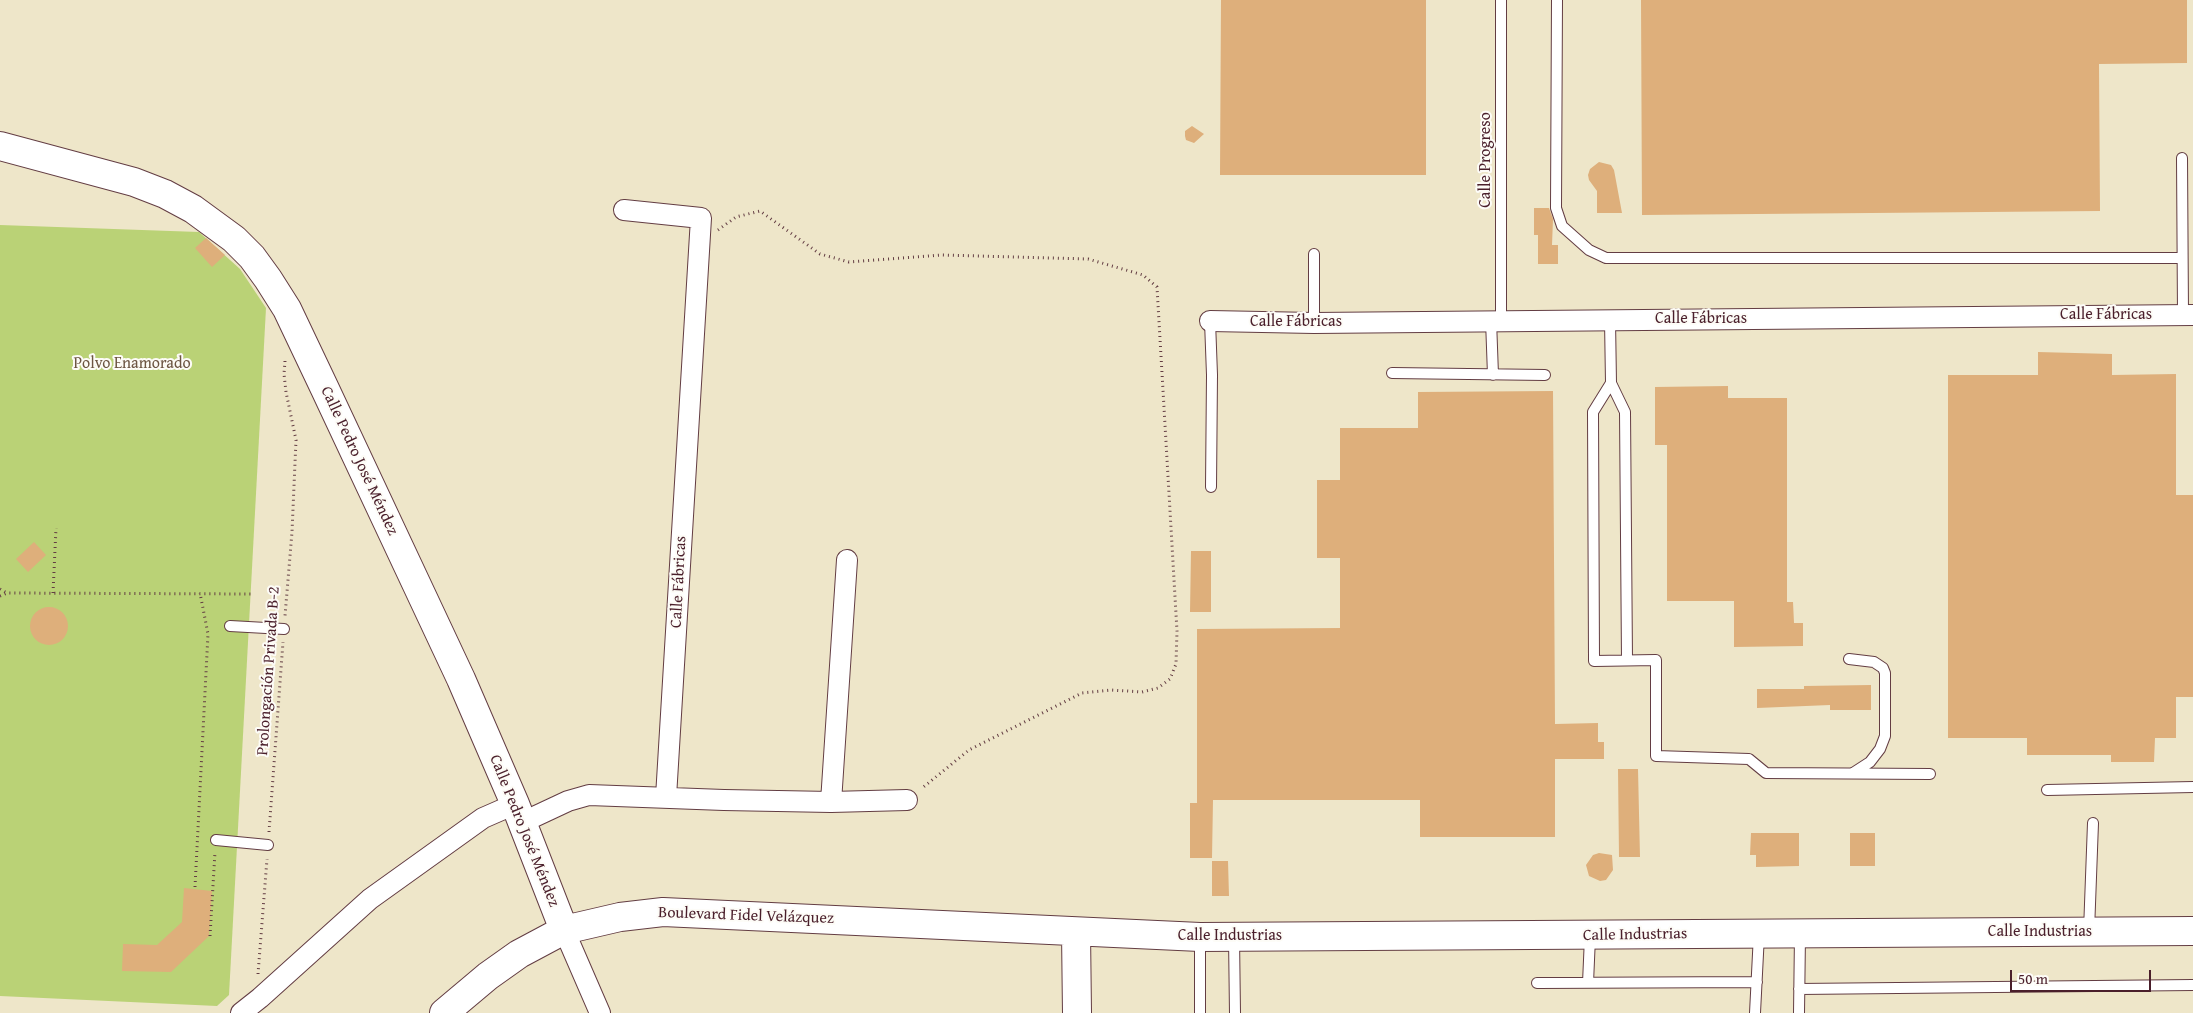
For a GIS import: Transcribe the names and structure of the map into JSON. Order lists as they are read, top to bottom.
{
  "streets": {
    "street": [
      "Calle Fábricas",
      "Calle Pedro José Méndez",
      "Boulevard Fidel Velázquez",
      "Calle Industrias"
    ],
    "lane": ["Calle Progreso"],
    "path": ["Prolongación Privada B-2"]
  },
  "crossings": [
    ["Calle Progreso", "Calle Fábricas"],
    ["Calle Pedro José Méndez", "Prolongación Privada B-2"],
    ["Calle Pedro José Méndez", "Boulevard Fidel Velázquez"],
    ["Boulevard Fidel Velázquez", "Calle Industrias"]
  ],
  "parks": ["Polvo Enamorado"],
  "scale_bar": "50 m"
}
